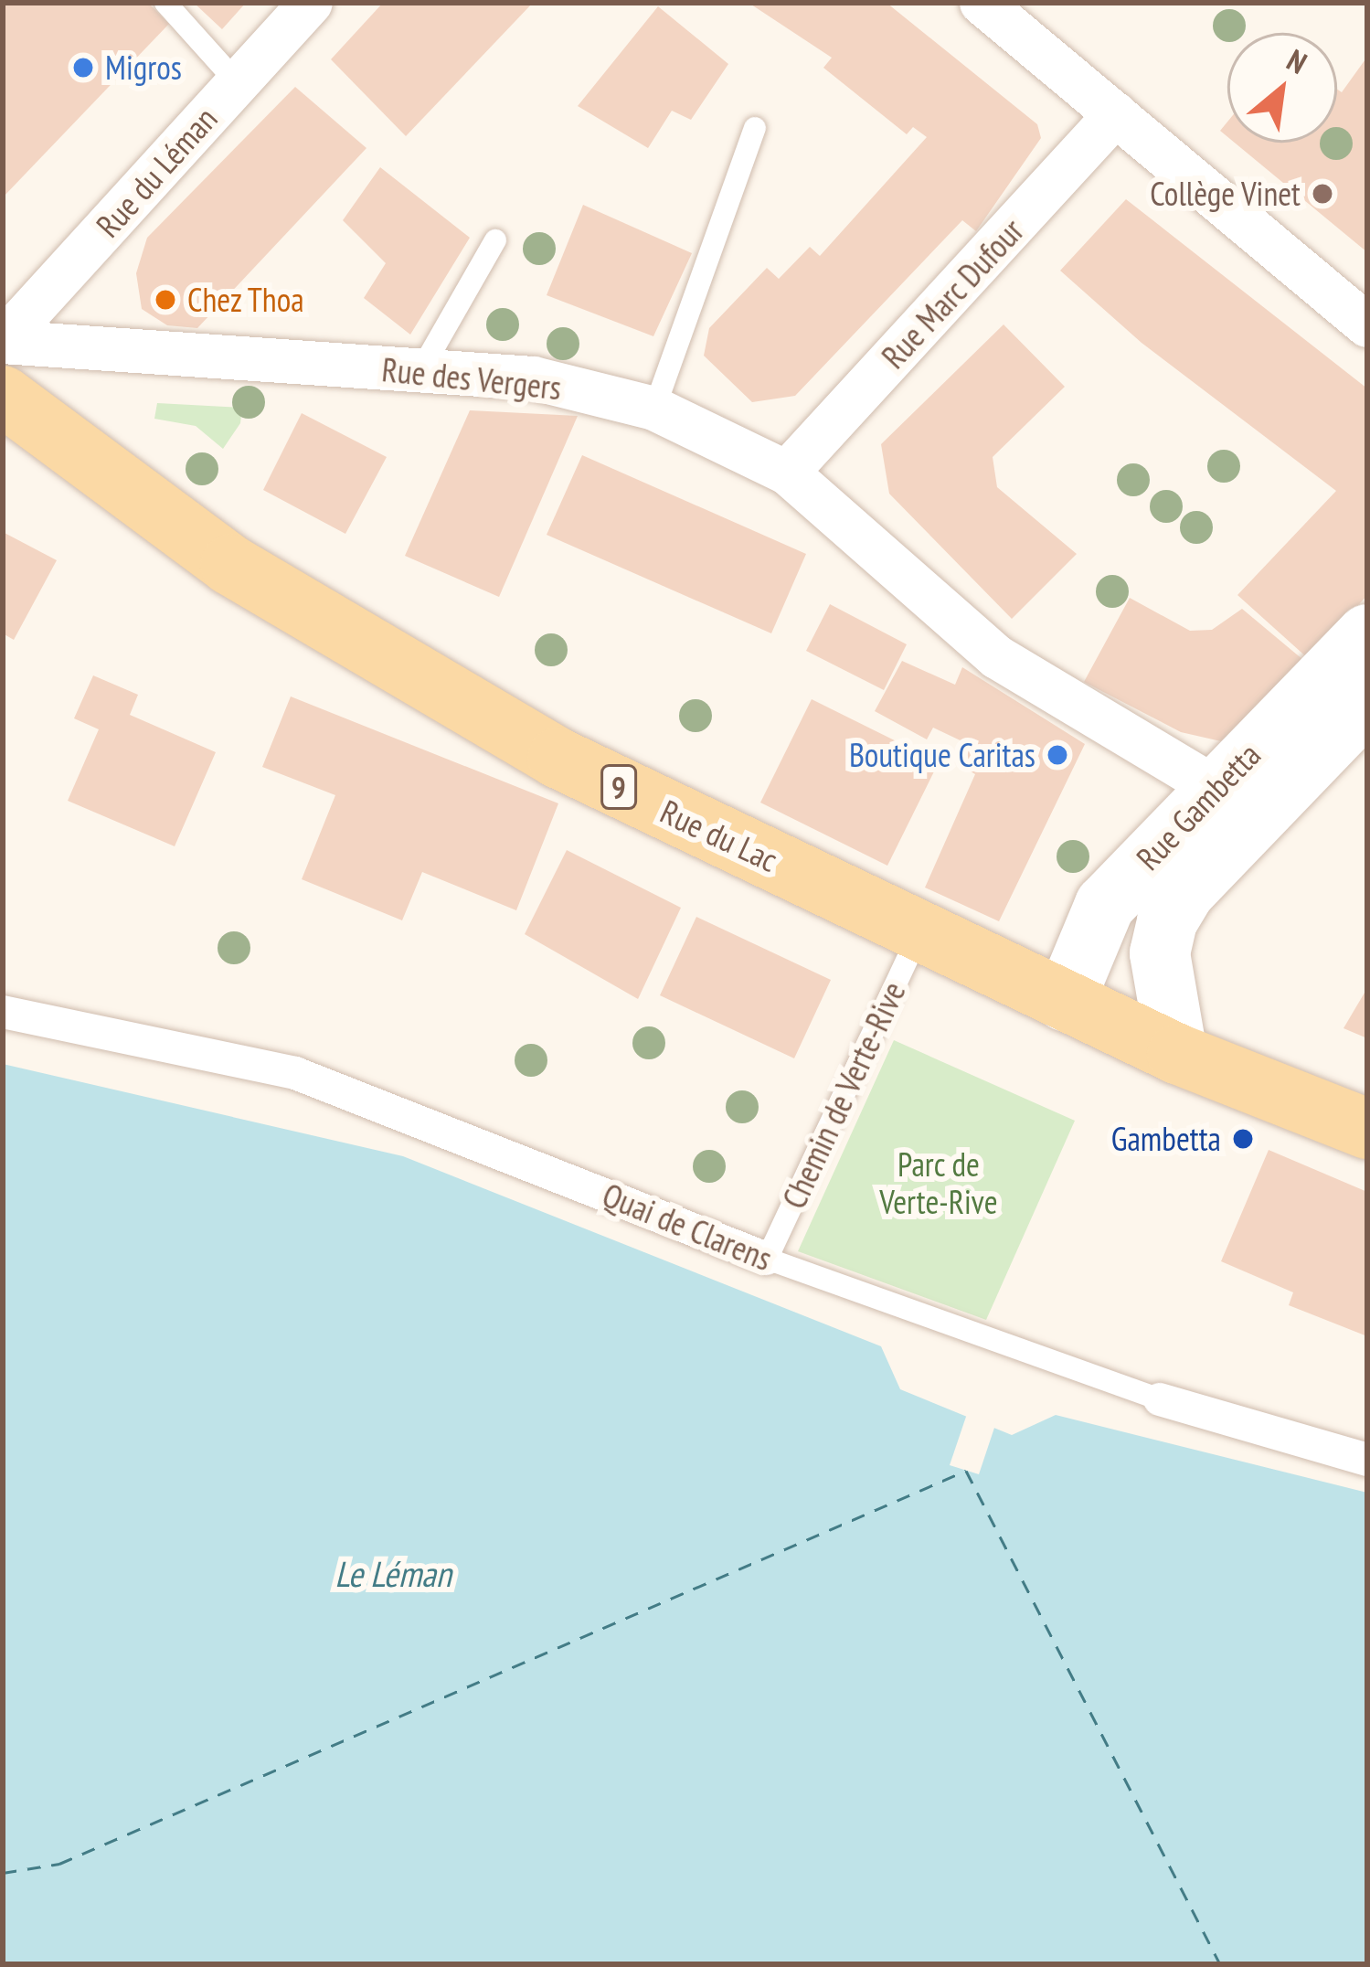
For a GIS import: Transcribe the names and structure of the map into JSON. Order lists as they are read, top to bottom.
{
  "streets": {
    "main road": ["9", "Rue Gambetta", "Rue du Lac"],
    "street": [
      "Rue du Léman",
      "Rue Marc Dufour",
      "Rue des Vergers",
      "Quai de Clarens"
    ],
    "lane": ["Chemin de Verte-Rive"]
  },
  "crossings": [
    ["Rue du Léman", "Rue des Vergers"],
    ["Rue Marc Dufour", "Rue des Vergers"],
    ["Rue des Vergers", "Rue Gambetta"],
    ["Rue Gambetta", "Rue du Lac"],
    ["Rue du Lac", "Chemin de Verte-Rive"],
    ["Chemin de Verte-Rive", "Quai de Clarens"]
  ],
  "water": ["Le Léman"],
  "parks": ["Parc de Verte-Rive"],
  "places": [
    "Migros",
    "Collège Vinet",
    "Chez Thoa",
    "Boutique Caritas",
    "Gambetta"
  ],
  "north": "top right"
}
